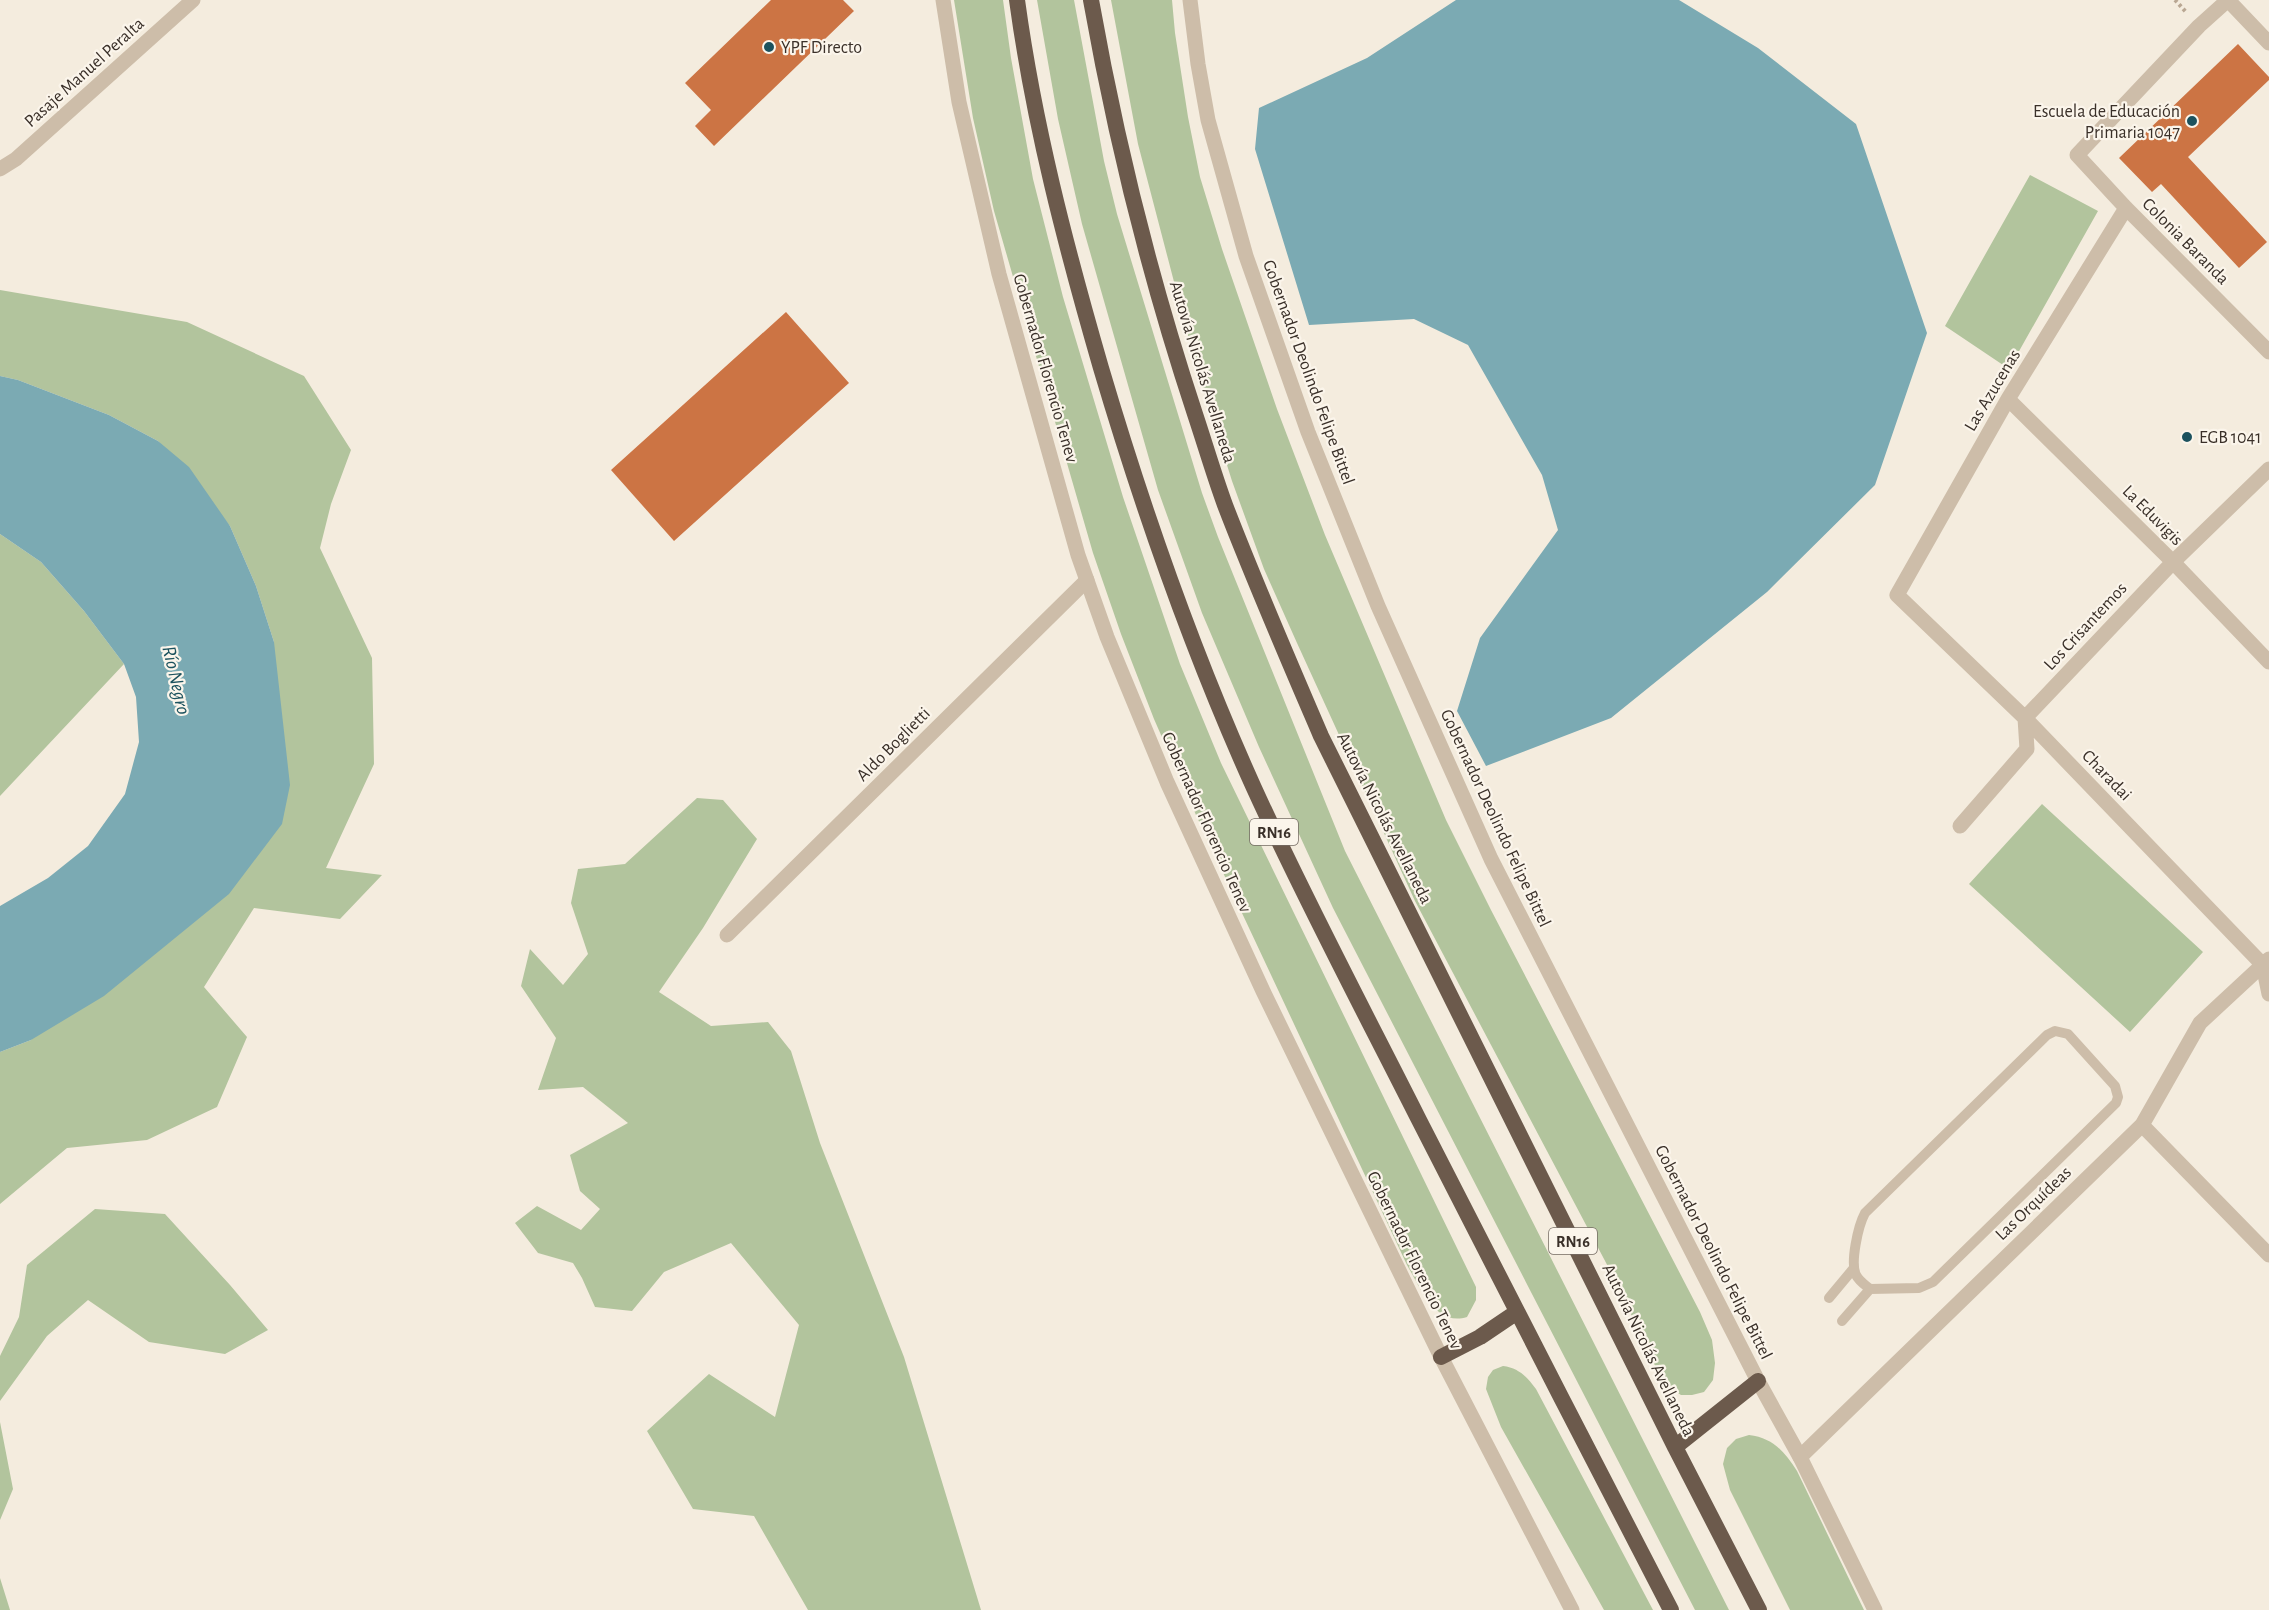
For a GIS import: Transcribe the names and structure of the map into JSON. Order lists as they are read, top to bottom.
{
  "streets": {
    "highway": ["Autovía Nicolás Avellaneda", "RN16"],
    "street": [
      "Pasaje Manuel Peralta",
      "Colonia Baranda",
      "Gobernador Florencio Tenev",
      "Gobernador Deolindo Felipe Bittel",
      "Las Azucenas",
      "La Eduvigis",
      "Los Crisantemos",
      "Aldo Boglietti",
      "Charadai",
      "Las Orquídeas"
    ]
  },
  "crossings": [
    ["Colonia Baranda", "Las Azucenas"],
    ["Gobernador Florencio Tenev", "Aldo Boglietti"],
    ["Gobernador Deolindo Felipe Bittel", "Las Orquídeas"],
    ["Las Azucenas", "La Eduvigis"],
    ["Las Azucenas", "Charadai"],
    ["La Eduvigis", "Los Crisantemos"],
    ["Los Crisantemos", "Charadai"],
    ["Charadai", "Las Orquídeas"]
  ],
  "water": ["Río Negro"],
  "places": ["YPF Directo", "Escuela de Educación Primaria 1047", "EGB 1041"]
}
